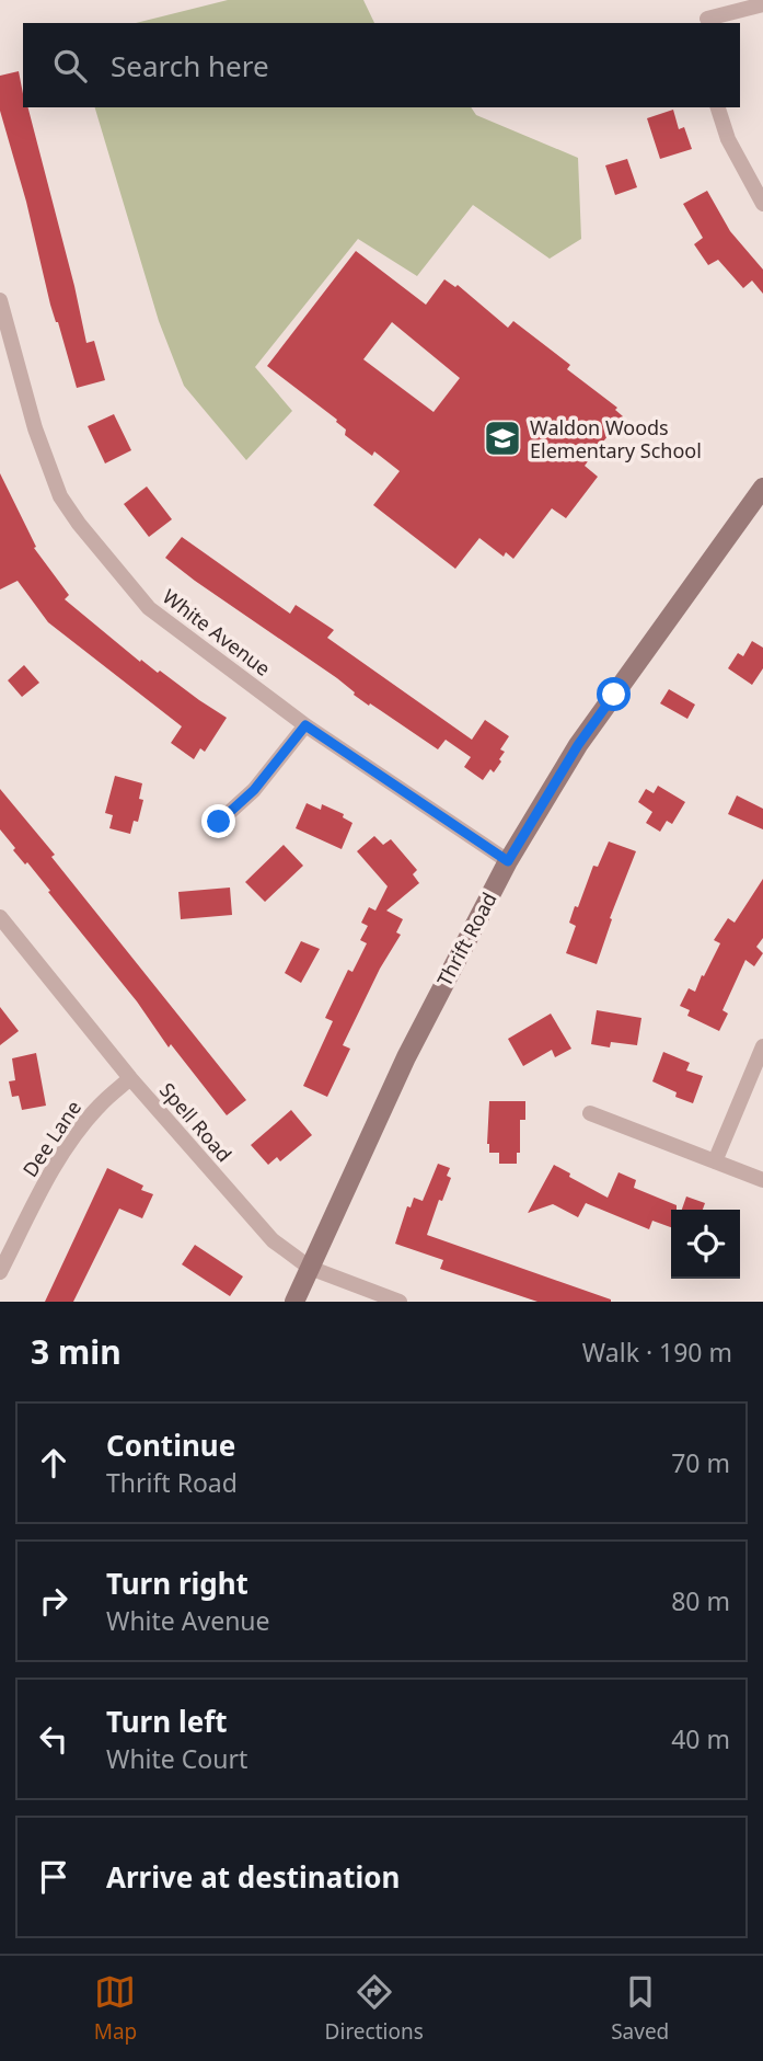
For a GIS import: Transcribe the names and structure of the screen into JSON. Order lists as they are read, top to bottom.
{
  "streets": {
    "street": [
      "White Avenue",
      "Thrift Road",
      "Spell Road",
      "Dee Lane"
    ]
  },
  "crossings": [
    ["White Avenue", "Thrift Road"],
    ["Thrift Road", "Spell Road"],
    ["Spell Road", "Dee Lane"]
  ],
  "places": {
    "school or university": ["Waldon Woods Elementary School"]
  },
  "page": {
    "search": "Search here",
    "heading": ["3 min", "Walk · 190 m"],
    "list": [
      ["Continue", "Thrift Road", "70 m"],
      ["Turn right", "White Avenue", "80 m"],
      ["Turn left", "White Court", "40 m"],
      "Arrive at destination"
    ],
    "nav": ["Map", "Directions", "Saved"]
  }
}
